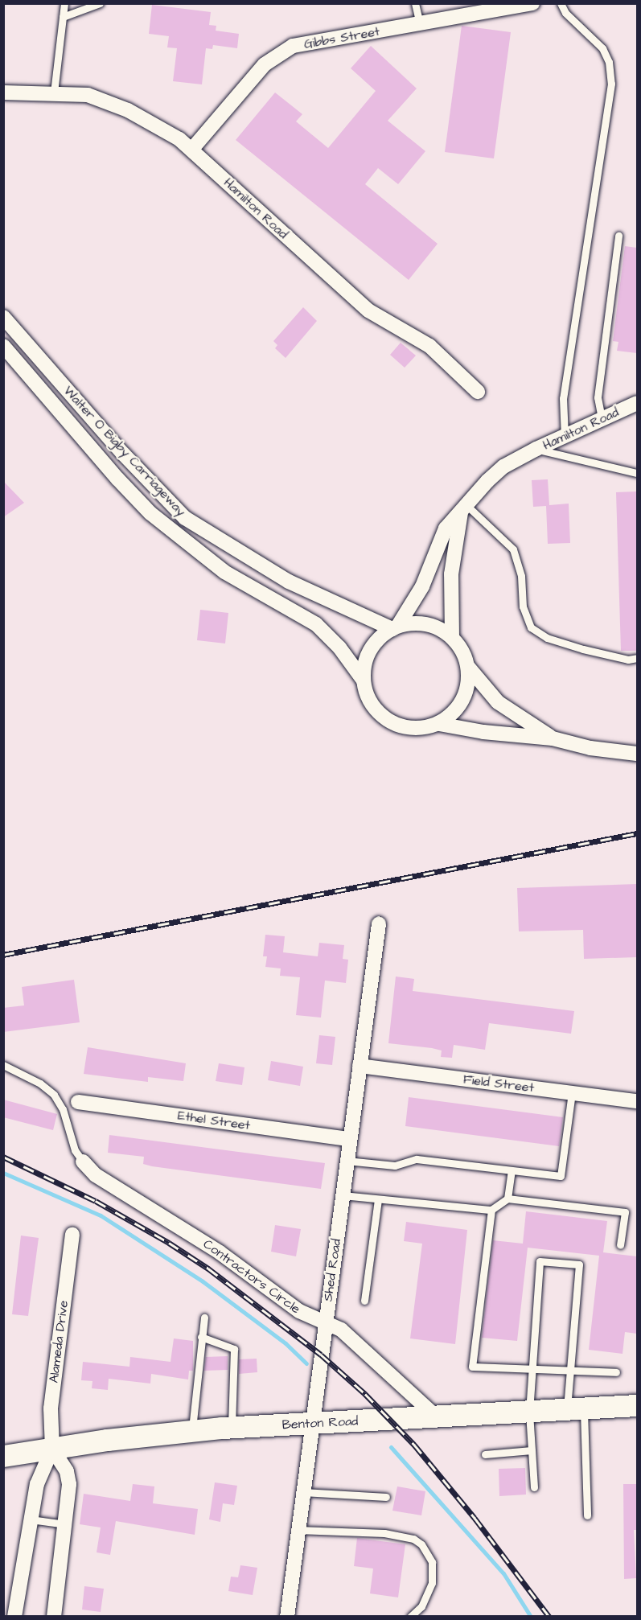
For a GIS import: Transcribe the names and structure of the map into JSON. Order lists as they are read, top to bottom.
{
  "streets": {
    "main road": ["Benton Road"],
    "street": [
      "Gibbs Street",
      "Hamilton Road",
      "Walter O Bigby Carriageway",
      "Field Street",
      "Ethel Street",
      "Shed Road",
      "Contractors Circle",
      "Alameda Drive"
    ]
  },
  "crossings": [
    ["Gibbs Street", "Hamilton Road"],
    ["Hamilton Road", "Walter O Bigby Carriageway"],
    ["Field Street", "Shed Road"],
    ["Ethel Street", "Shed Road"],
    ["Shed Road", "Contractors Circle"],
    ["Shed Road", "Benton Road"],
    ["Contractors Circle", "Benton Road"],
    ["Alameda Drive", "Benton Road"]
  ]
}
